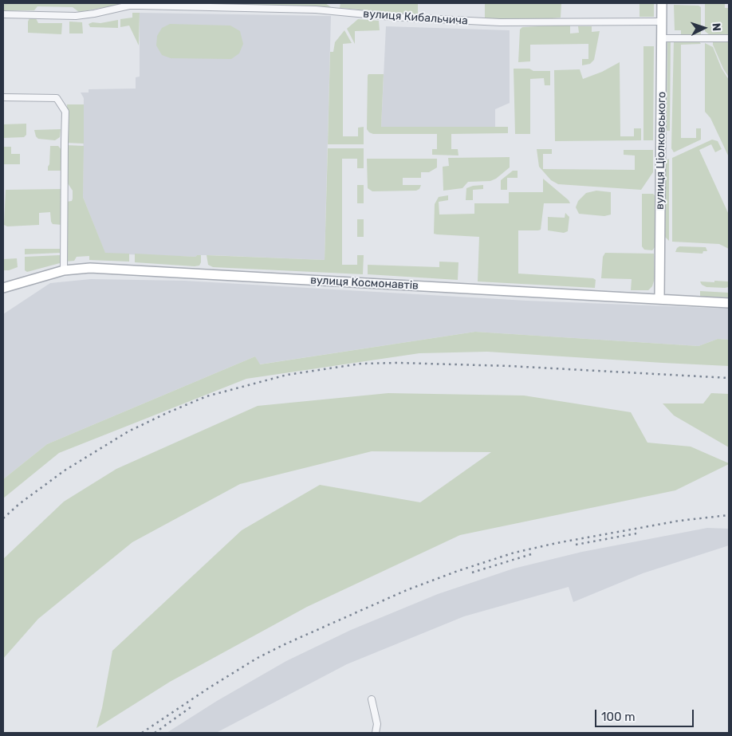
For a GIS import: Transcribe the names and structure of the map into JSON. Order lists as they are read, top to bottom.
{
  "streets": {
    "street": ["вулиця Кибальчича", "вулиця Ціолковського", "вулиця Космонавтів"]
  },
  "crossings": [
    ["вулиця Кибальчича", "вулиця Ціолковського"],
    ["вулиця Ціолковського", "вулиця Космонавтів"]
  ],
  "scale_bar": "100 m",
  "north": "right"
}
